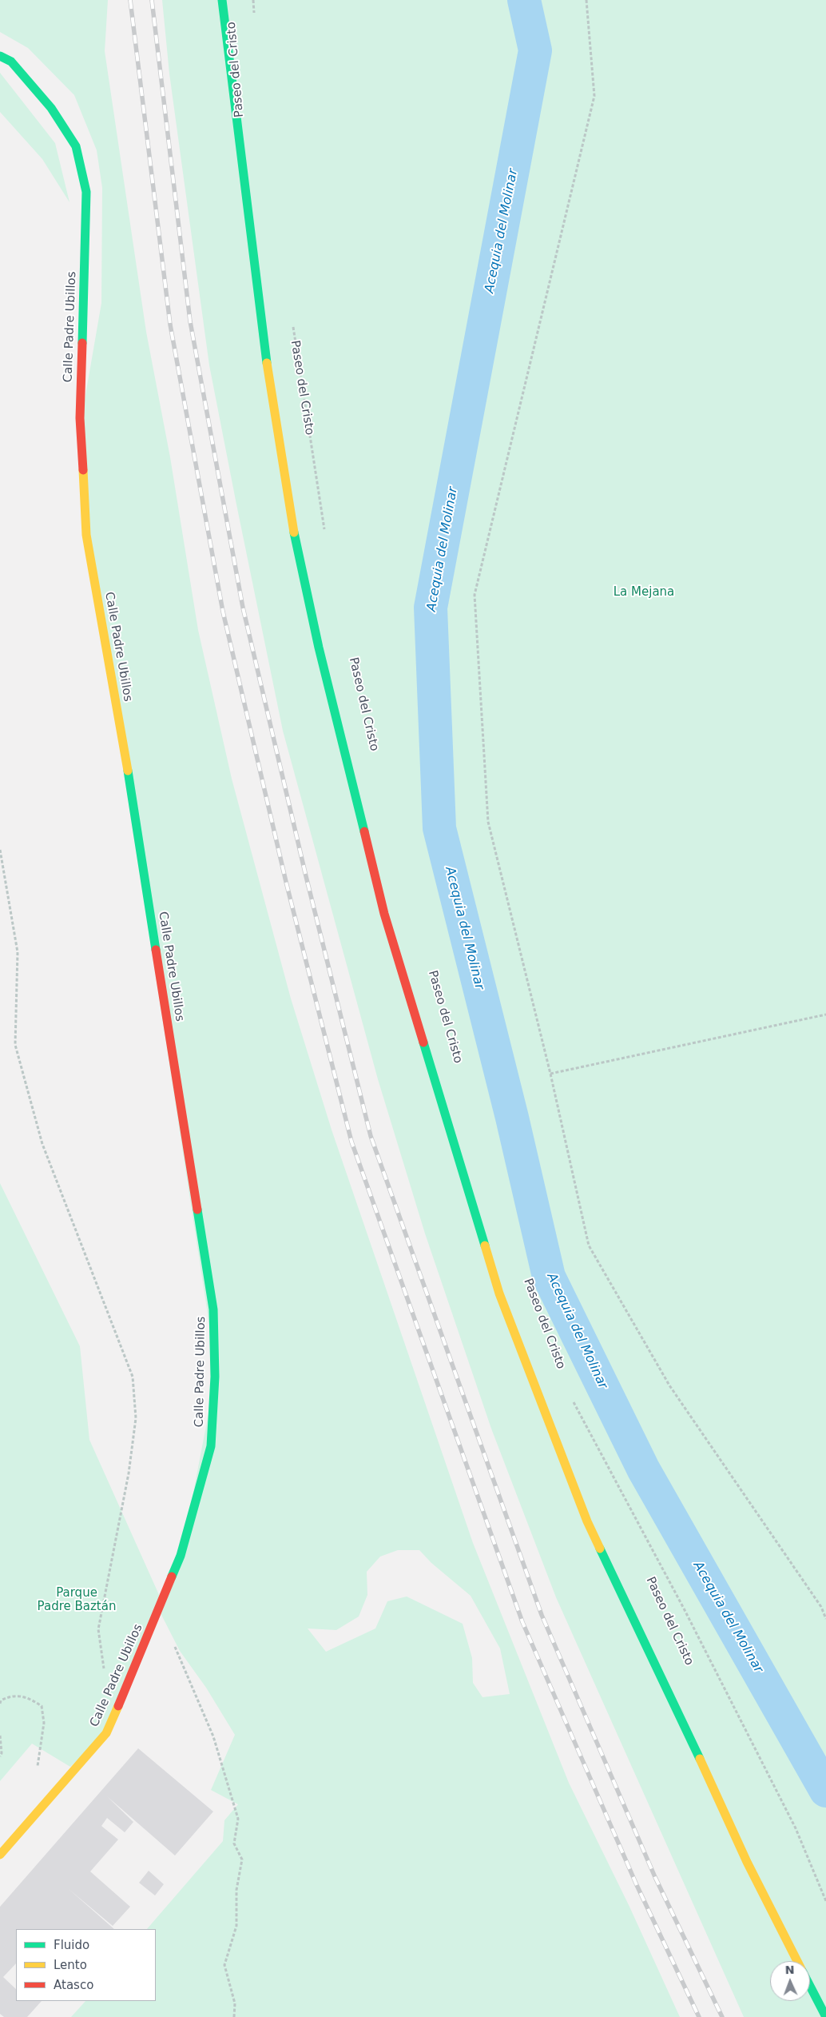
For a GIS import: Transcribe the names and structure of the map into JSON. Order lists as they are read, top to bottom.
{
  "streets": {
    "street": ["Paseo del Cristo", "Calle Padre Ubillos"]
  },
  "water": ["Acequia del Molinar"],
  "parks": ["La Mejana", "Parque Padre Baztán"],
  "legend": ["Fluido", "Lento", "Atasco"],
  "north": "top"
}
